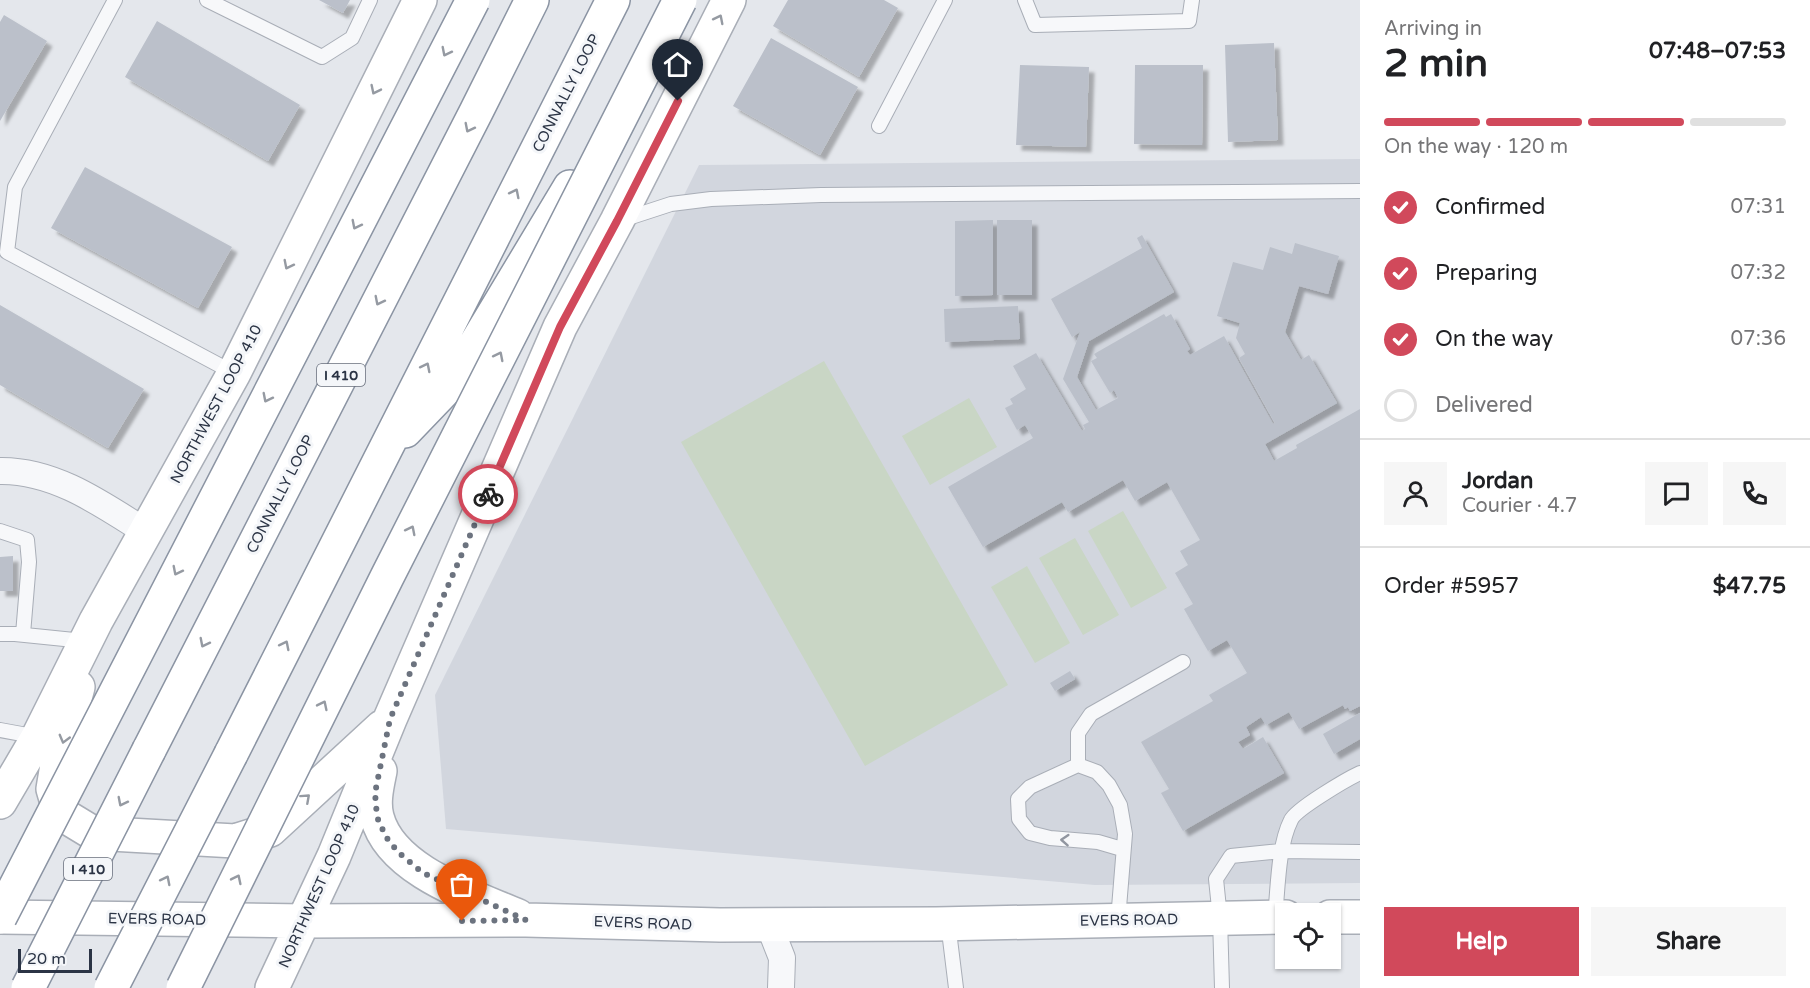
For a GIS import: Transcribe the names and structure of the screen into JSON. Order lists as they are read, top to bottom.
{
  "streets": {
    "main road": [
      "CONNALLY LOOP",
      "I 410",
      "NORTHWEST LOOP 410",
      "EVERS ROAD"
    ]
  },
  "crossings": [
    ["NORTHWEST LOOP 410", "EVERS ROAD"]
  ],
  "scale_bar": "20 m",
  "page": {
    "heading": ["2 min", "Arriving in", "07:48–07:53"],
    "panel": [
      "Jordan",
      "Courier · 4.7",
      "Order #5957",
      "$47.75"
    ],
    "bar": "On the way · 120 m",
    "list": [
      ["Confirmed", "07:31"],
      ["Preparing", "07:32"],
      ["On the way", "07:36"],
      "Delivered"
    ],
    "buttons": ["Help", "Share"],
    "scale": "20 m"
  }
}
